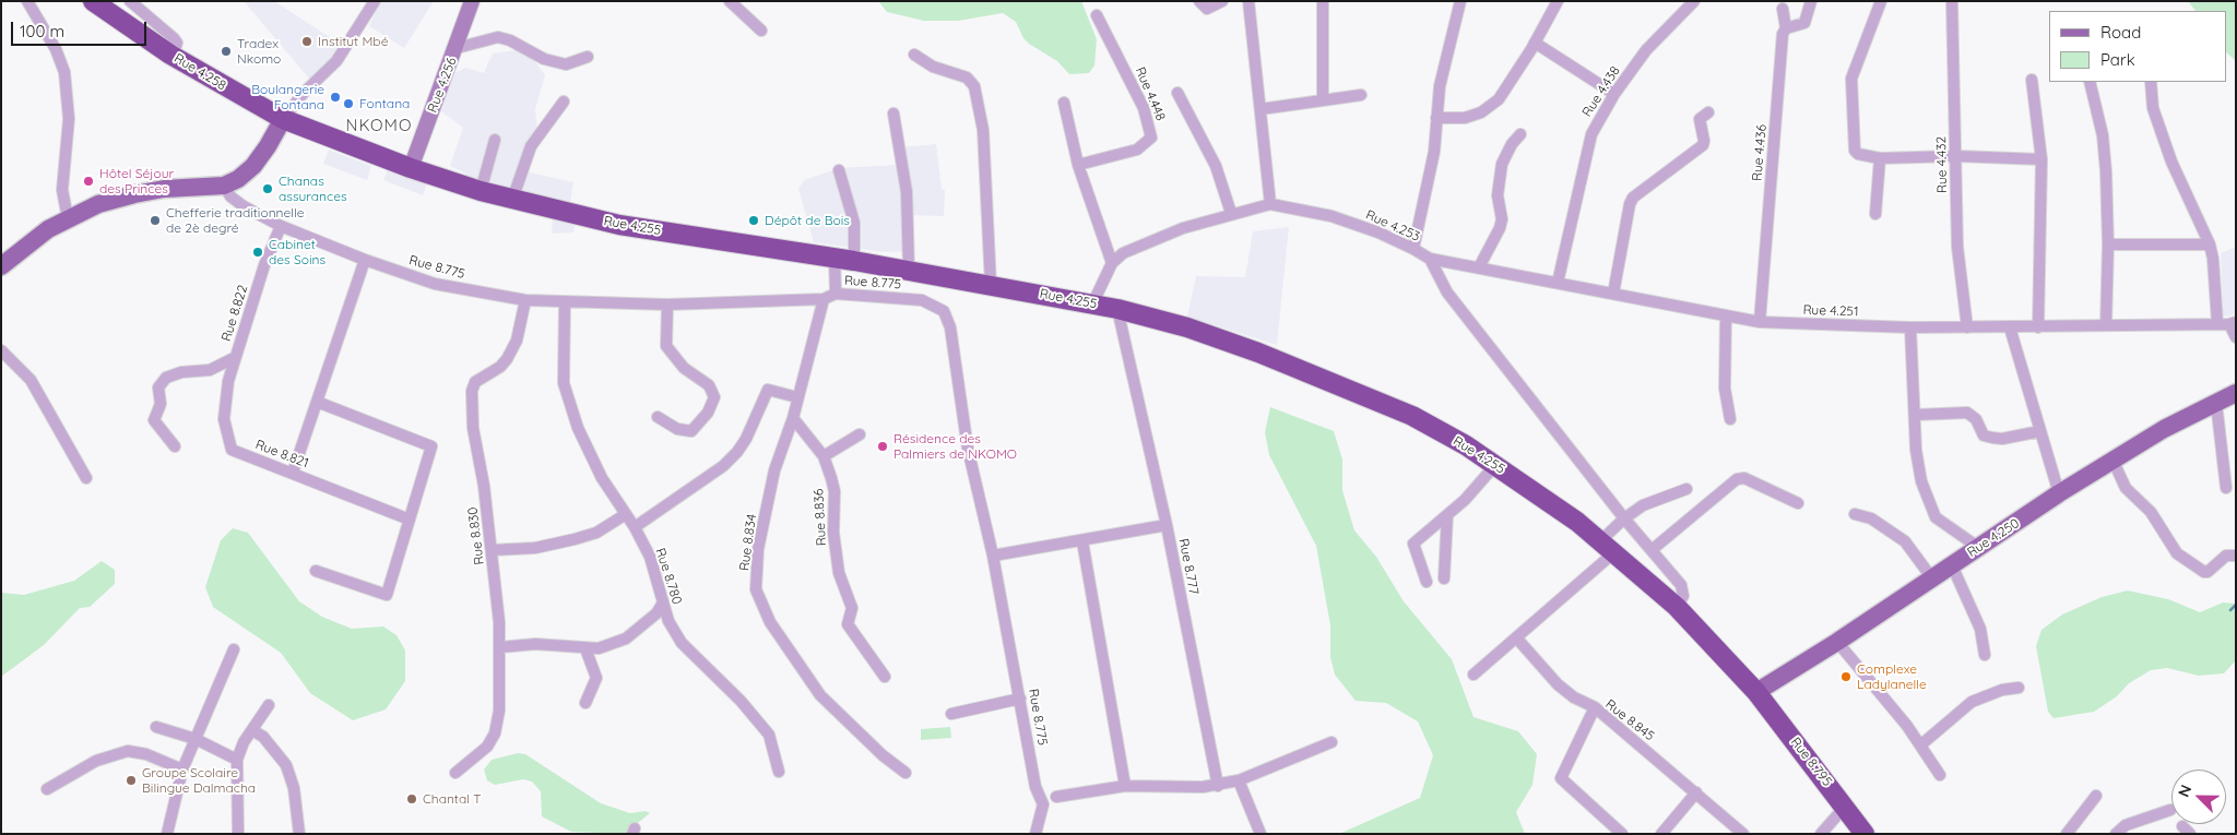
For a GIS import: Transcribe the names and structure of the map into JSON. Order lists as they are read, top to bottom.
{
  "streets": {
    "highway": ["Rue 4.258", "Rue 4.255", "Rue 8.795"],
    "main road": ["Rue 4.250"],
    "street": [
      "Rue 4.256",
      "Rue 4.438",
      "Rue 4.448",
      "Rue 4.436",
      "Rue 4.432",
      "Rue 4.253",
      "Rue 8.775",
      "Rue 4.251",
      "Rue 8.822",
      "Rue 8.821",
      "Rue 8.836",
      "Rue 8.830",
      "Rue 8.834",
      "Rue 8.777",
      "Rue 8.780",
      "Rue 8.845"
    ]
  },
  "crossings": [
    ["Rue 4.258", "Rue 4.255"],
    ["Rue 4.256", "Rue 4.255"],
    ["Rue 4.438", "Rue 4.251"],
    ["Rue 4.436", "Rue 4.251"],
    ["Rue 4.432", "Rue 4.251"],
    ["Rue 4.255", "Rue 4.253"],
    ["Rue 4.255", "Rue 4.250"],
    ["Rue 4.255", "Rue 8.795"],
    ["Rue 4.253", "Rue 4.251"],
    ["Rue 8.775", "Rue 8.822"],
    ["Rue 8.775", "Rue 8.830"],
    ["Rue 8.775", "Rue 8.834"],
    ["Rue 8.775", "Rue 8.777"],
    ["Rue 8.775", "Rue 8.780"],
    ["Rue 8.822", "Rue 8.821"],
    ["Rue 8.836", "Rue 8.834"],
    ["Rue 4.250", "Rue 8.795"]
  ],
  "districts": ["NKOMO"],
  "places": [
    "Institut Mbé",
    "Tradex Nkomo",
    "Boulangerie Fontana",
    "Fontana",
    "Hôtel Séjour des Princes",
    "Chanas assurances",
    "Chefferie traditionnelle de 2è degré",
    "Dépôt de Bois",
    "Cabinet des Soins",
    "Résidence des Palmiers de NKOMO",
    "Complexe Ladylanelle",
    "Groupe Scolaire Bilingue Dalmacha",
    "Chantal T"
  ],
  "legend": ["Road", "Park"],
  "scale_bar": "100 m",
  "north": "top left"
}
